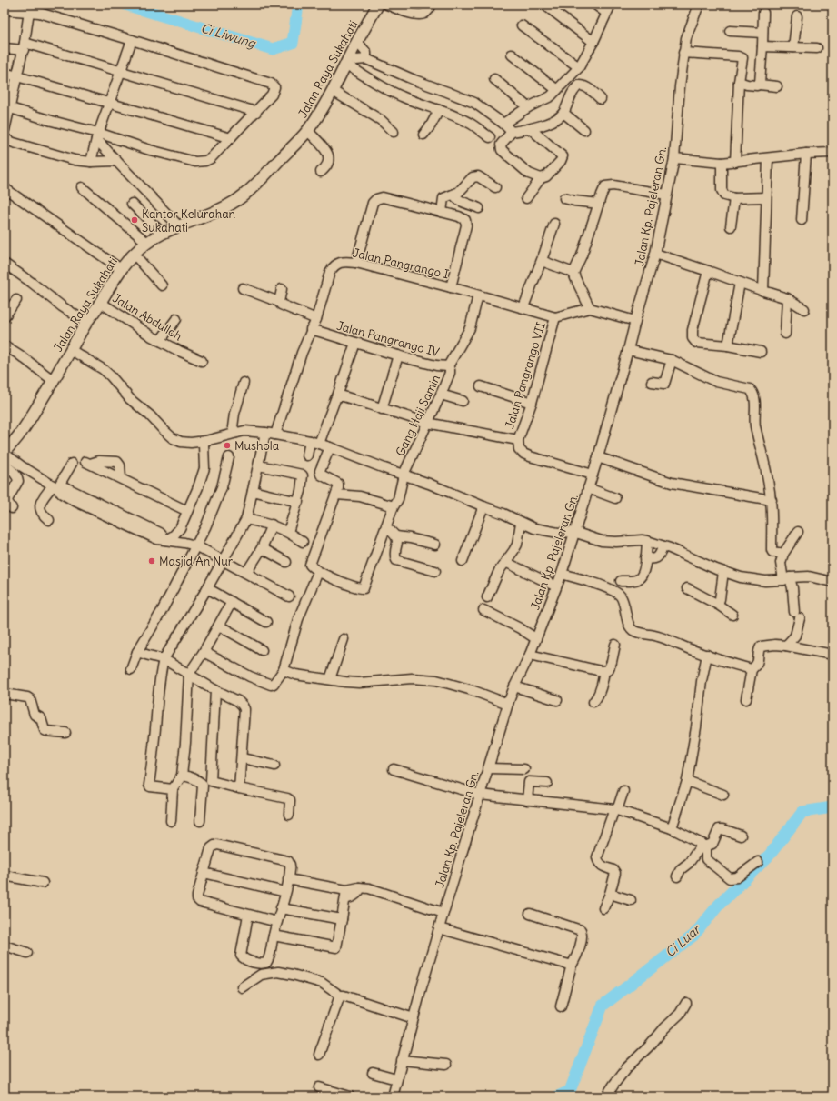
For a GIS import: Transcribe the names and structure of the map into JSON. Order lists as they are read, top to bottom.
{
  "streets": {
    "main road": ["Jalan Raya Sukahati"],
    "street": [
      "Jalan Kp. Pajeleran Gn.",
      "Jalan Pangrango I",
      "Jalan Abdulloh",
      "Jalan Pangrango IV",
      "Jalan Pangrango VII",
      "Gang Haji Samin"
    ]
  },
  "crossings": [
    ["Jalan Raya Sukahati", "Jalan Abdulloh"],
    ["Jalan Kp. Pajeleran Gn.", "Jalan Pangrango VII"],
    ["Jalan Pangrango I", "Jalan Pangrango IV"],
    ["Jalan Pangrango I", "Jalan Pangrango VII"],
    ["Jalan Pangrango IV", "Gang Haji Samin"]
  ],
  "water": ["Ci Liwung", "Ci Luar"],
  "places": ["Kantor Kelurahan Sukahati", "Mushola", "Masjid An Nur"]
}
